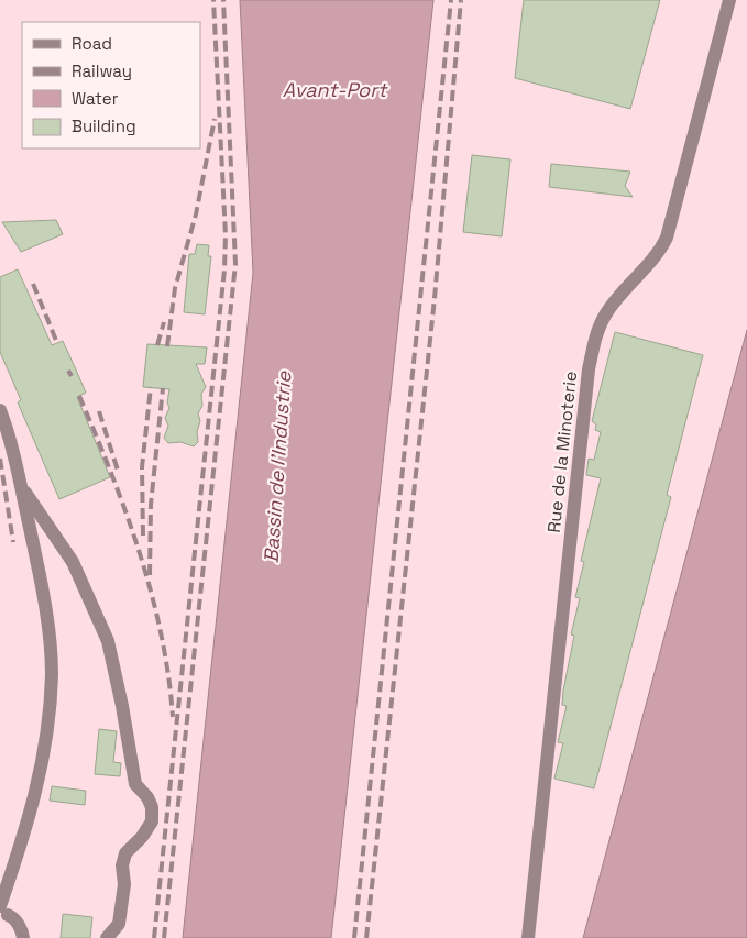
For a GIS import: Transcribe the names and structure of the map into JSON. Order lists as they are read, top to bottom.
{
  "streets": {
    "street": ["Rue de la Minoterie"]
  },
  "water": ["Avant-Port", "Bassin de l'Industrie"],
  "legend": [
    "Road",
    "Railway",
    "Water",
    "Building"
  ]
}
